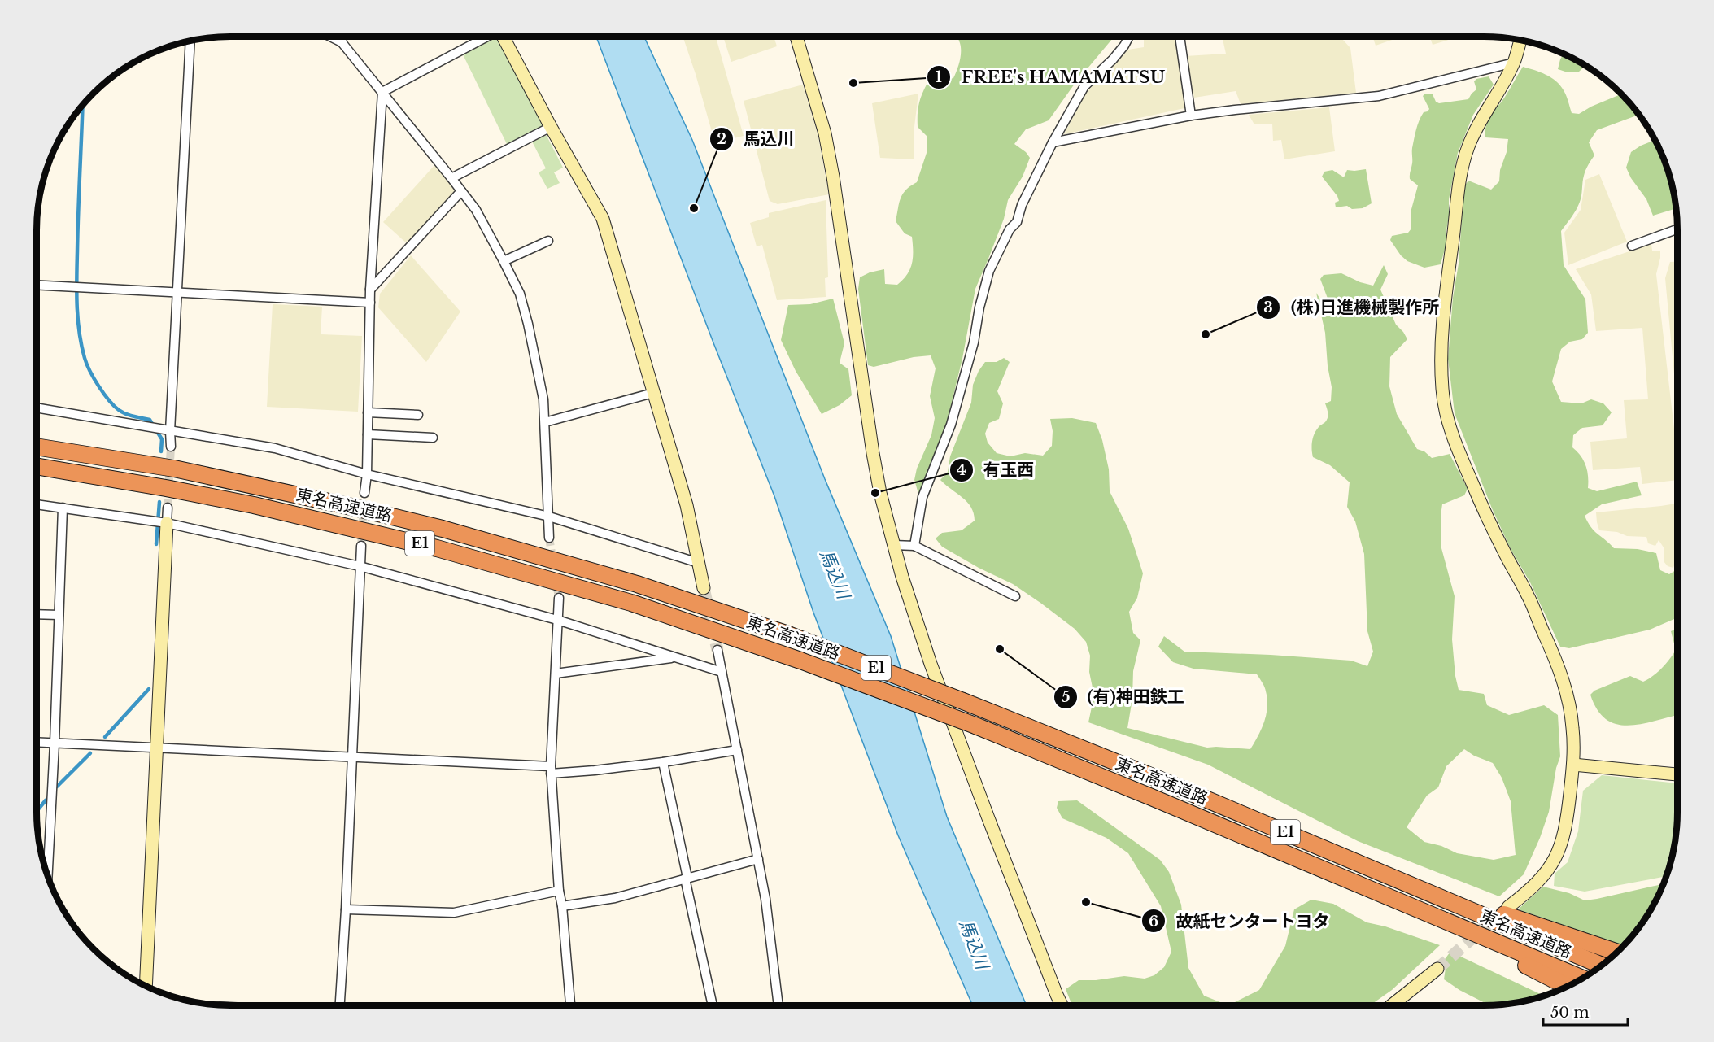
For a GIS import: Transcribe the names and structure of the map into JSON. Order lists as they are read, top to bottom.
{
  "streets": {
    "highway": ["東名高速道路", "E1"]
  },
  "water": ["馬込川"],
  "places": [
    "FREE's HAMAMATSU",
    "馬込川",
    "(株)日進機械製作所",
    "有玉西",
    "(有)神田鉄工",
    "故紙センタートヨタ"
  ],
  "scale_bar": "50 m"
}
